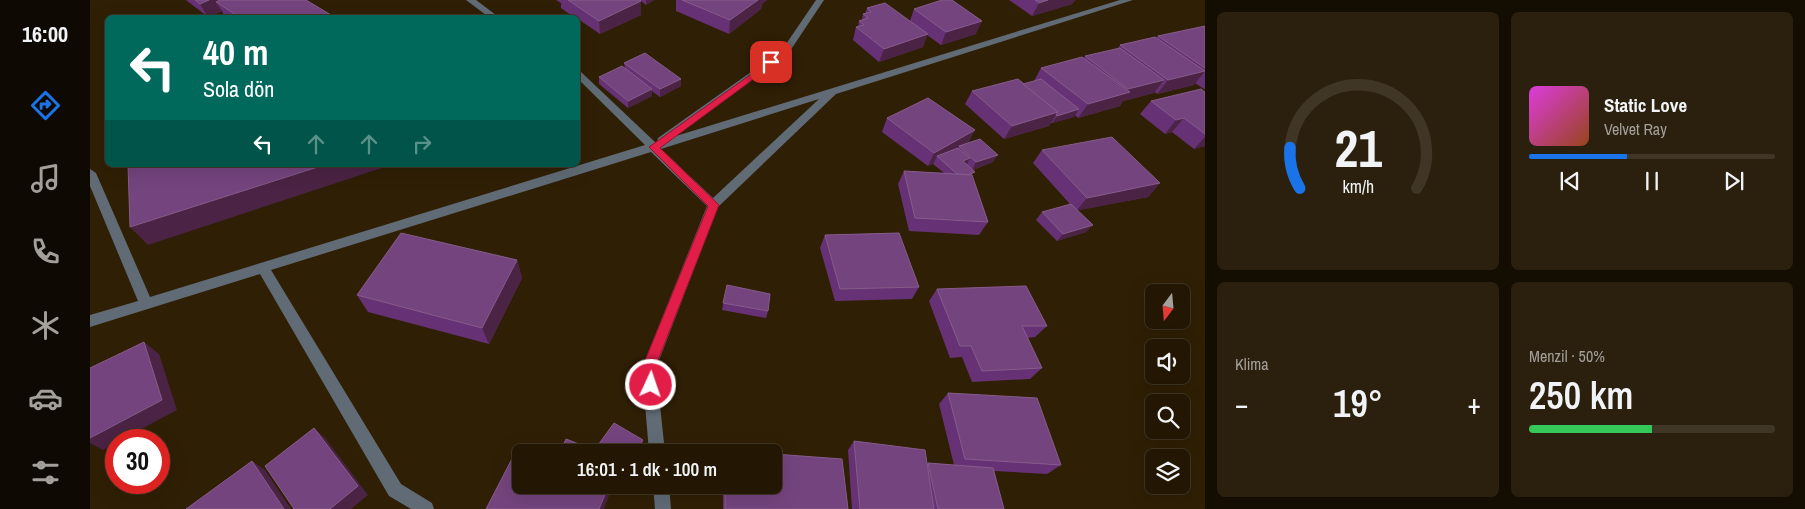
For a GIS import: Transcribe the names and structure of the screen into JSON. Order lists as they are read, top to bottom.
{
  "north": "bottom",
  "page": {
    "tabs": "16:00",
    "turn": ["40 m", "Sola dön"],
    "song": ["Static Love", "Velvet Ray"],
    "tile": [
      "Klima",
      ["Menzil · 50%", "250 km"]
    ],
    "heat": ["−", "19°", "+"],
    "limit": "30",
    "trip": "16:01 · 1 dk · 100 m",
    "gauge": ["21", "km/h"]
  }
}
